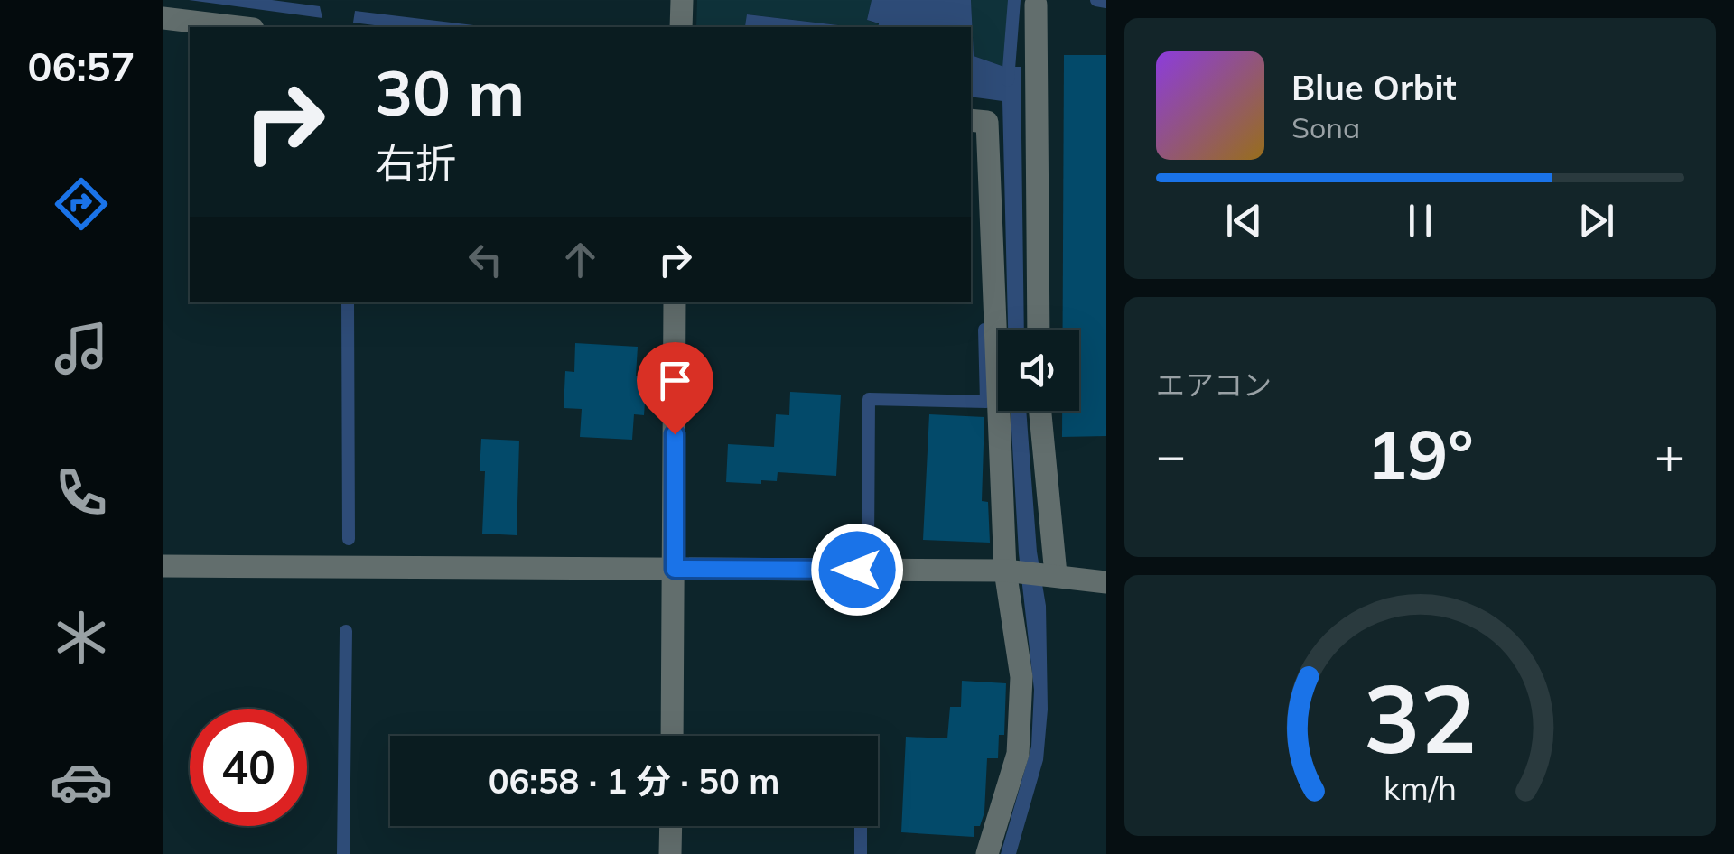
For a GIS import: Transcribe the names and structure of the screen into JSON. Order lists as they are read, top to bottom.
{
  "page": {
    "tabs": "06:57",
    "turn": ["30 m", "右折"],
    "song": ["Blue Orbit", "Sona"],
    "tile": "エアコン",
    "heat": ["−", "19°", "+"],
    "limit": "40",
    "trip": "06:58 · 1 分 · 50 m",
    "gauge": ["32", "km/h"]
  }
}
